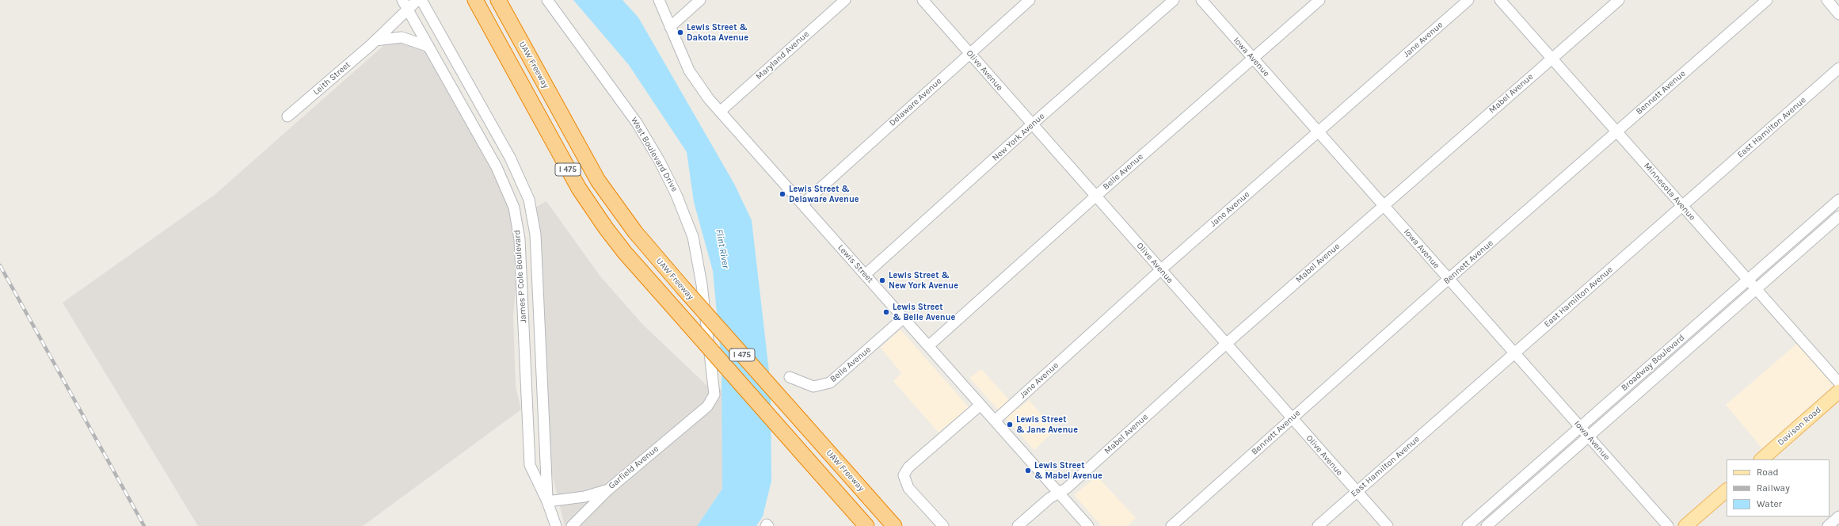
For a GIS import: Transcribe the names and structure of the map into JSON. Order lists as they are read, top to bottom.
{
  "streets": {
    "highway": ["UAW Freeway", "I 475"],
    "main road": ["Davison Road"],
    "street": [
      "Jane Avenue",
      "Maryland Avenue",
      "Iowa Avenue",
      "Olive Avenue",
      "Leith Street",
      "Bennett Avenue",
      "Mabel Avenue",
      "Delaware Avenue",
      "East Hamilton Avenue",
      "New York Avenue",
      "West Boulevard Drive",
      "Belle Avenue",
      "Minnesota Avenue",
      "Lewis Street",
      "James P Cole Boulevard",
      "Broadway Boulevard",
      "Garfield Avenue"
    ]
  },
  "crossings": [
    ["Jane Avenue", "Iowa Avenue"],
    ["Jane Avenue", "Olive Avenue"],
    ["Jane Avenue", "Lewis Street"],
    ["Maryland Avenue", "Lewis Street"],
    ["Iowa Avenue", "Bennett Avenue"],
    ["Iowa Avenue", "Mabel Avenue"],
    ["Iowa Avenue", "East Hamilton Avenue"],
    ["Iowa Avenue", "Belle Avenue"],
    ["Iowa Avenue", "Broadway Boulevard"],
    ["Olive Avenue", "Bennett Avenue"],
    ["Olive Avenue", "Mabel Avenue"],
    ["Olive Avenue", "Delaware Avenue"],
    ["Olive Avenue", "East Hamilton Avenue"],
    ["Olive Avenue", "New York Avenue"],
    ["Olive Avenue", "Belle Avenue"],
    ["Leith Street", "James P Cole Boulevard"],
    ["Bennett Avenue", "Minnesota Avenue"],
    ["Mabel Avenue", "Minnesota Avenue"],
    ["Mabel Avenue", "Lewis Street"],
    ["Delaware Avenue", "Lewis Street"],
    ["East Hamilton Avenue", "Minnesota Avenue"],
    ["New York Avenue", "Lewis Street"],
    ["West Boulevard Drive", "Garfield Avenue"],
    ["Belle Avenue", "Lewis Street"],
    ["Minnesota Avenue", "Broadway Boulevard"],
    ["James P Cole Boulevard", "Garfield Avenue"]
  ],
  "water": ["Flint River"],
  "places": [
    "Lewis Street & Dakota Avenue",
    "Lewis Street & Delaware Avenue",
    "Lewis Street & New York Avenue",
    "Lewis Street & Belle Avenue",
    "Lewis Street & Jane Avenue",
    "Lewis Street & Mabel Avenue"
  ],
  "legend": ["Road", "Railway", "Water"]
}
